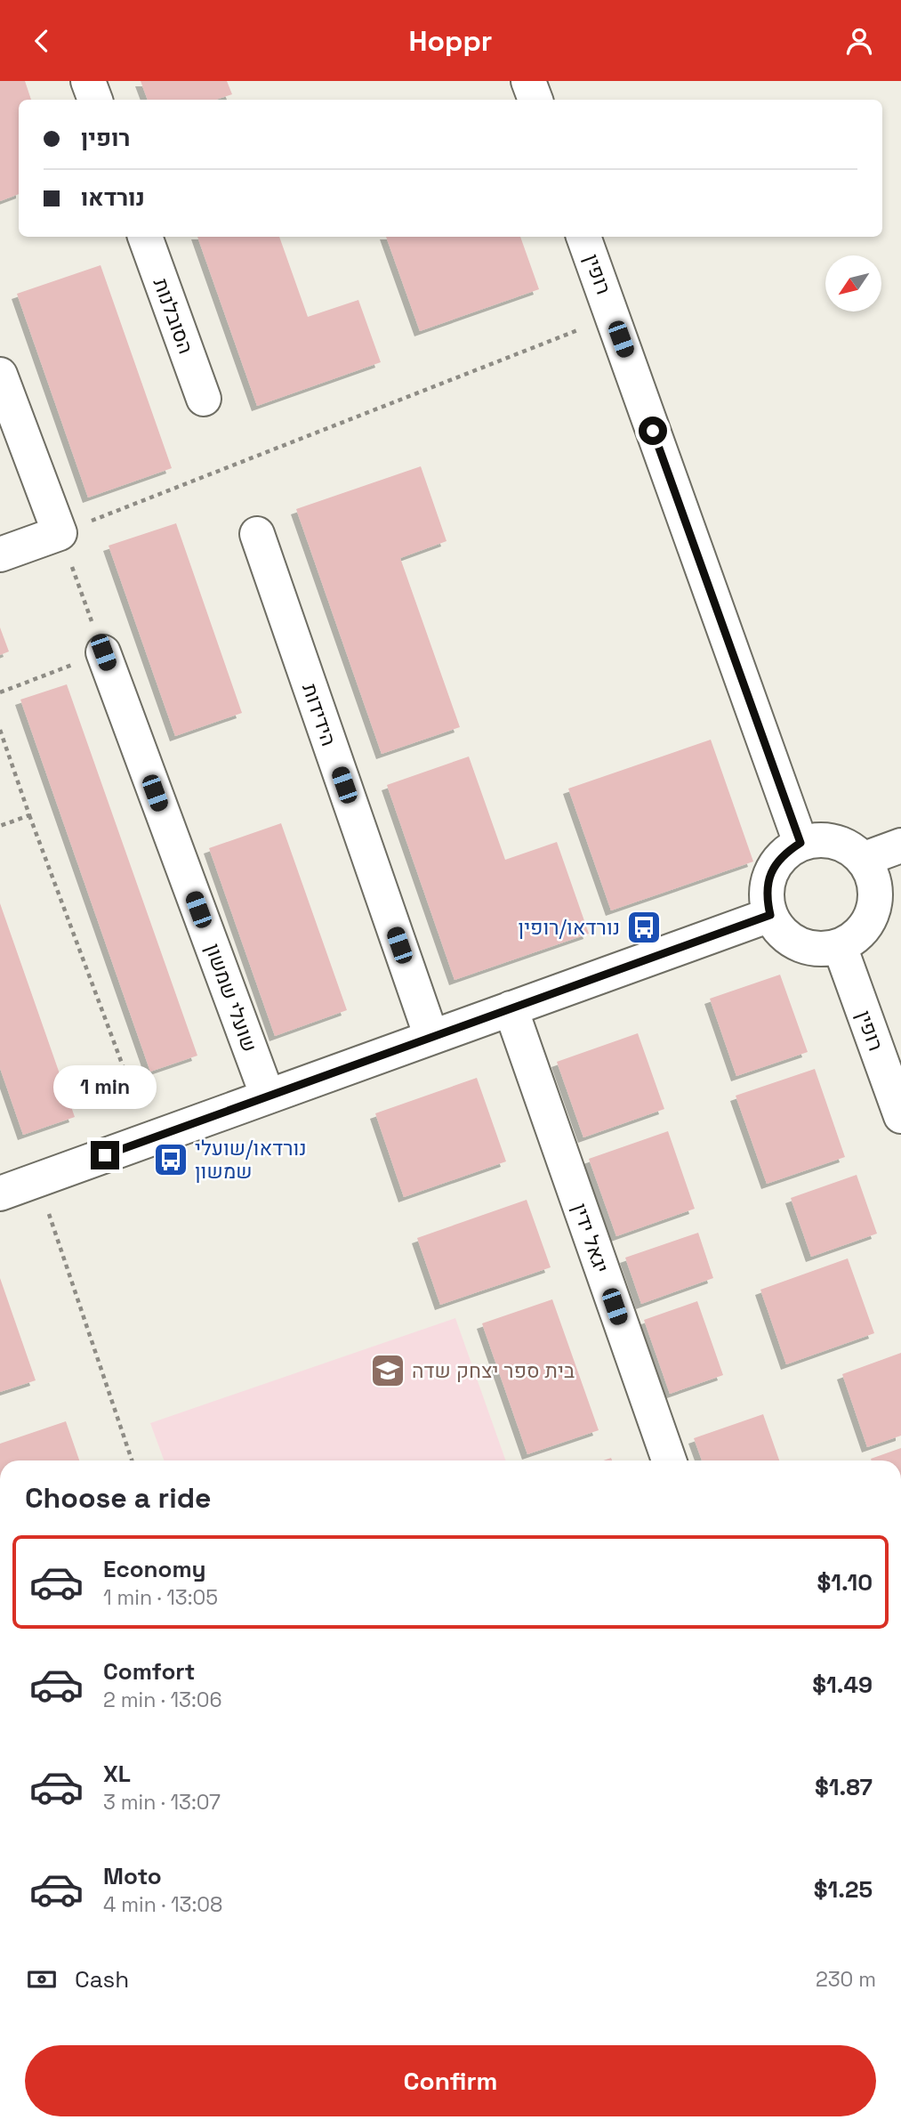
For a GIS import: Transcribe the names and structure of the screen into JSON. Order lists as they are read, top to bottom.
{
  "streets": {
    "street": [
      "רופין",
      "הסובלנות",
      "הידידות",
      "שועלי שמשון",
      "יגאל ידין"
    ]
  },
  "places": {
    "bus stop": ["נורדאו/רופין", "נורדאו/שועלי שמשון"],
    "school or university": ["בית ספר יצחק שדה"]
  },
  "north": "bottom left",
  "page": {
    "header": "Hoppr",
    "banner": ["רופין", "נורדאו"],
    "bubble": "1 min",
    "heading": "Choose a ride",
    "list": [
      {
        "name": "Economy",
        "note": "1 min · 13:05",
        "value": "$1.10"
      },
      {
        "name": "Comfort",
        "note": "2 min · 13:06",
        "value": "$1.49"
      },
      {
        "name": "XL",
        "note": "3 min · 13:07",
        "value": "$1.87"
      },
      {
        "name": "Moto",
        "note": "4 min · 13:08",
        "value": "$1.25"
      }
    ],
    "pay": ["Cash", "230 m"],
    "buttons": "Confirm"
  }
}
